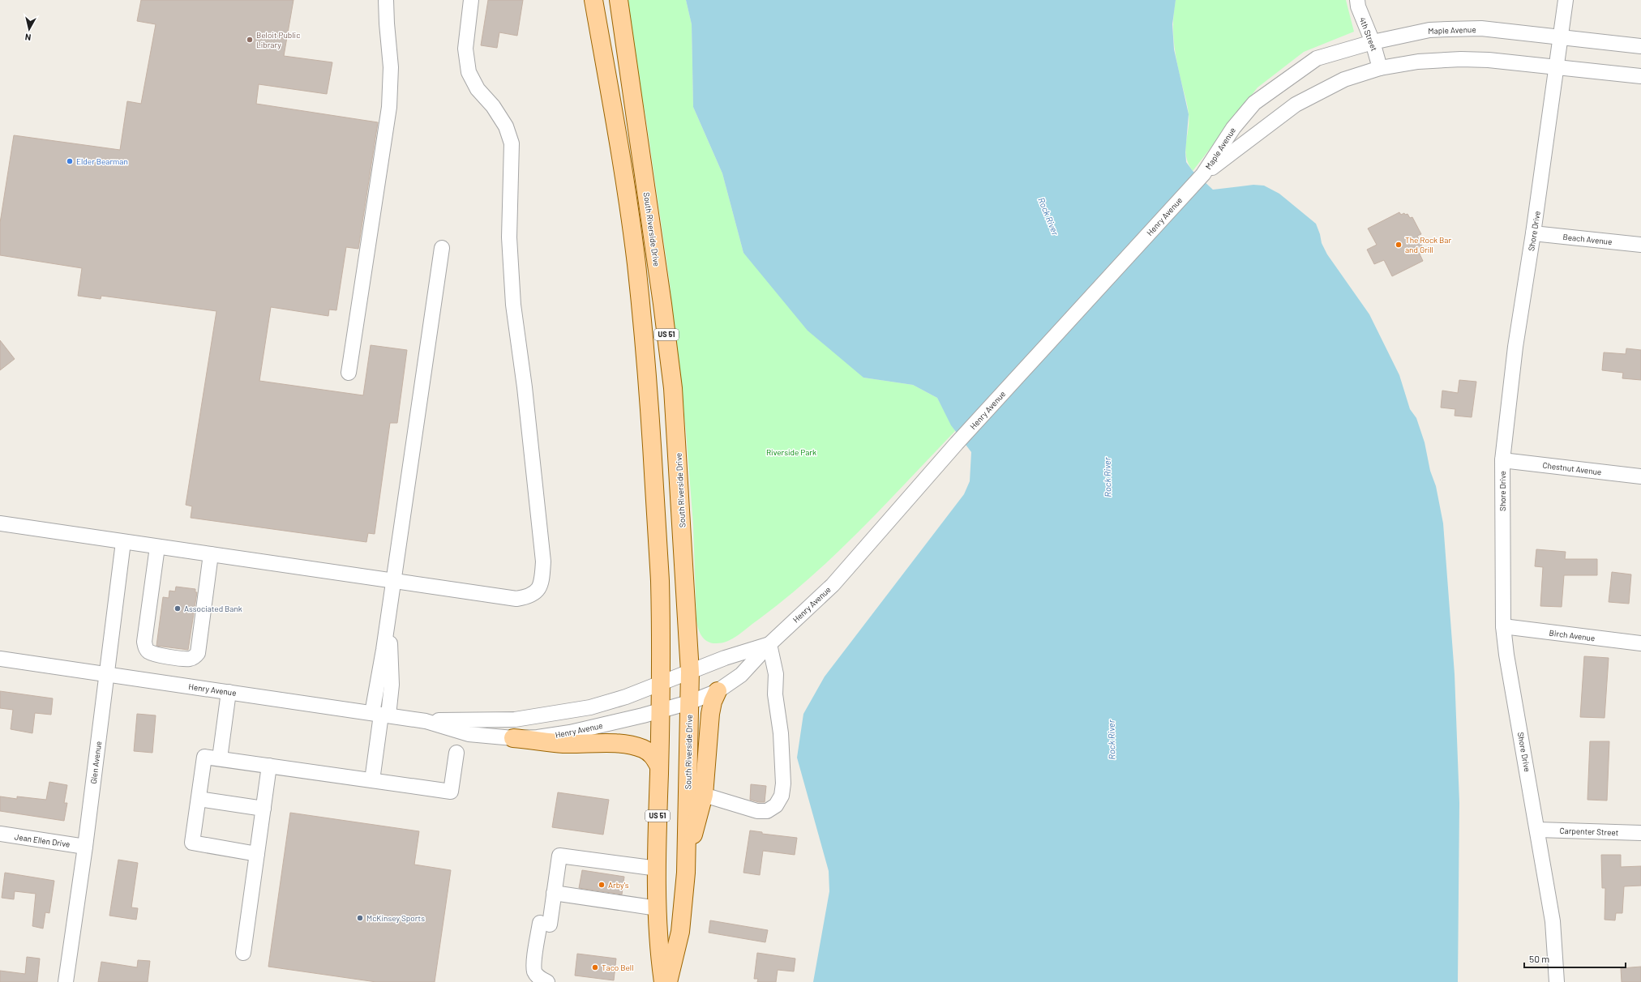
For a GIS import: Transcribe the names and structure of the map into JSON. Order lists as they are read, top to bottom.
{
  "streets": {
    "main road": ["South Riverside Drive", "US 51"],
    "street": [
      "Maple Avenue",
      "4th Street",
      "Henry Avenue",
      "Shore Drive",
      "Beach Avenue",
      "Chestnut Avenue",
      "Birch Avenue",
      "Glen Avenue",
      "Carpenter Street",
      "Jean Ellen Drive"
    ]
  },
  "crossings": [
    ["Maple Avenue", "4th Street"],
    ["Maple Avenue", "Henry Avenue"],
    ["Maple Avenue", "Shore Drive"],
    ["Henry Avenue", "South Riverside Drive"],
    ["Henry Avenue", "US 51"],
    ["Henry Avenue", "Glen Avenue"],
    ["Shore Drive", "Beach Avenue"],
    ["Shore Drive", "Chestnut Avenue"],
    ["Shore Drive", "Birch Avenue"],
    ["Shore Drive", "Carpenter Street"],
    ["Glen Avenue", "Jean Ellen Drive"]
  ],
  "water": ["Rock River"],
  "parks": ["Riverside Park"],
  "places": [
    "Beloit Public Library",
    "Elder Bearman",
    "The Rock Bar and Grill",
    "Associated Bank",
    "Arby's",
    "McKinsey Sports",
    "Taco Bell"
  ],
  "scale_bar": "50 m",
  "north": "bottom"
}
